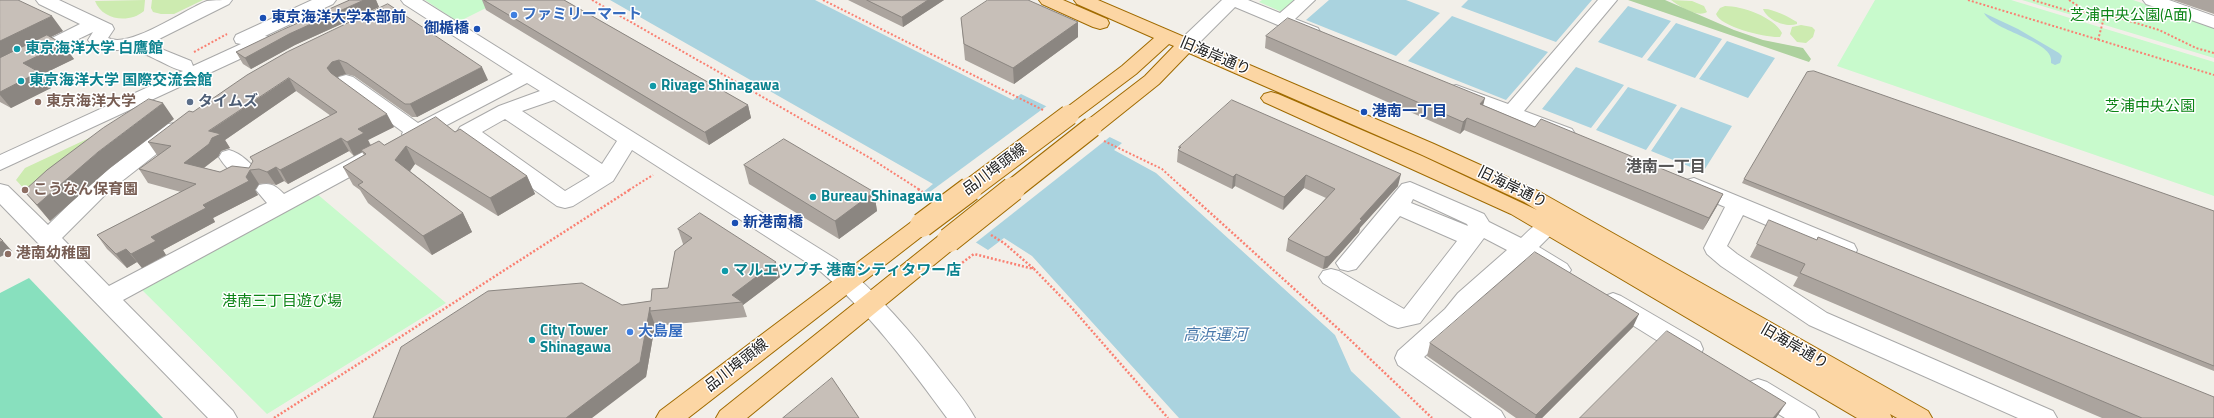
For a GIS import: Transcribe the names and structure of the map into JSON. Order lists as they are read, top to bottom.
{
  "streets": {
    "main road": ["旧海岸通り", "品川埠頭線"]
  },
  "crossings": [
    ["旧海岸通り", "品川埠頭線"]
  ],
  "districts": ["港南一丁目"],
  "water": ["高浜運河"],
  "parks": ["芝浦中央公園(A面)", "芝浦中央公園", "港南三丁目遊び場"],
  "places": [
    "ファミリーマート",
    "東京海洋大学本部前",
    "御楯橋",
    "東京海洋大学 白鷹館",
    "東京海洋大学 国際交流会館",
    "Rivage Shinagawa",
    "東京海洋大学",
    "タイムズ",
    "港南一丁目",
    "こうなん保育園",
    "Bureau Shinagawa",
    "新港南橋",
    "港南幼稚園",
    "マルエツプチ 港南シティタワー店",
    "大島屋",
    "City Tower Shinagawa"
  ]
}
